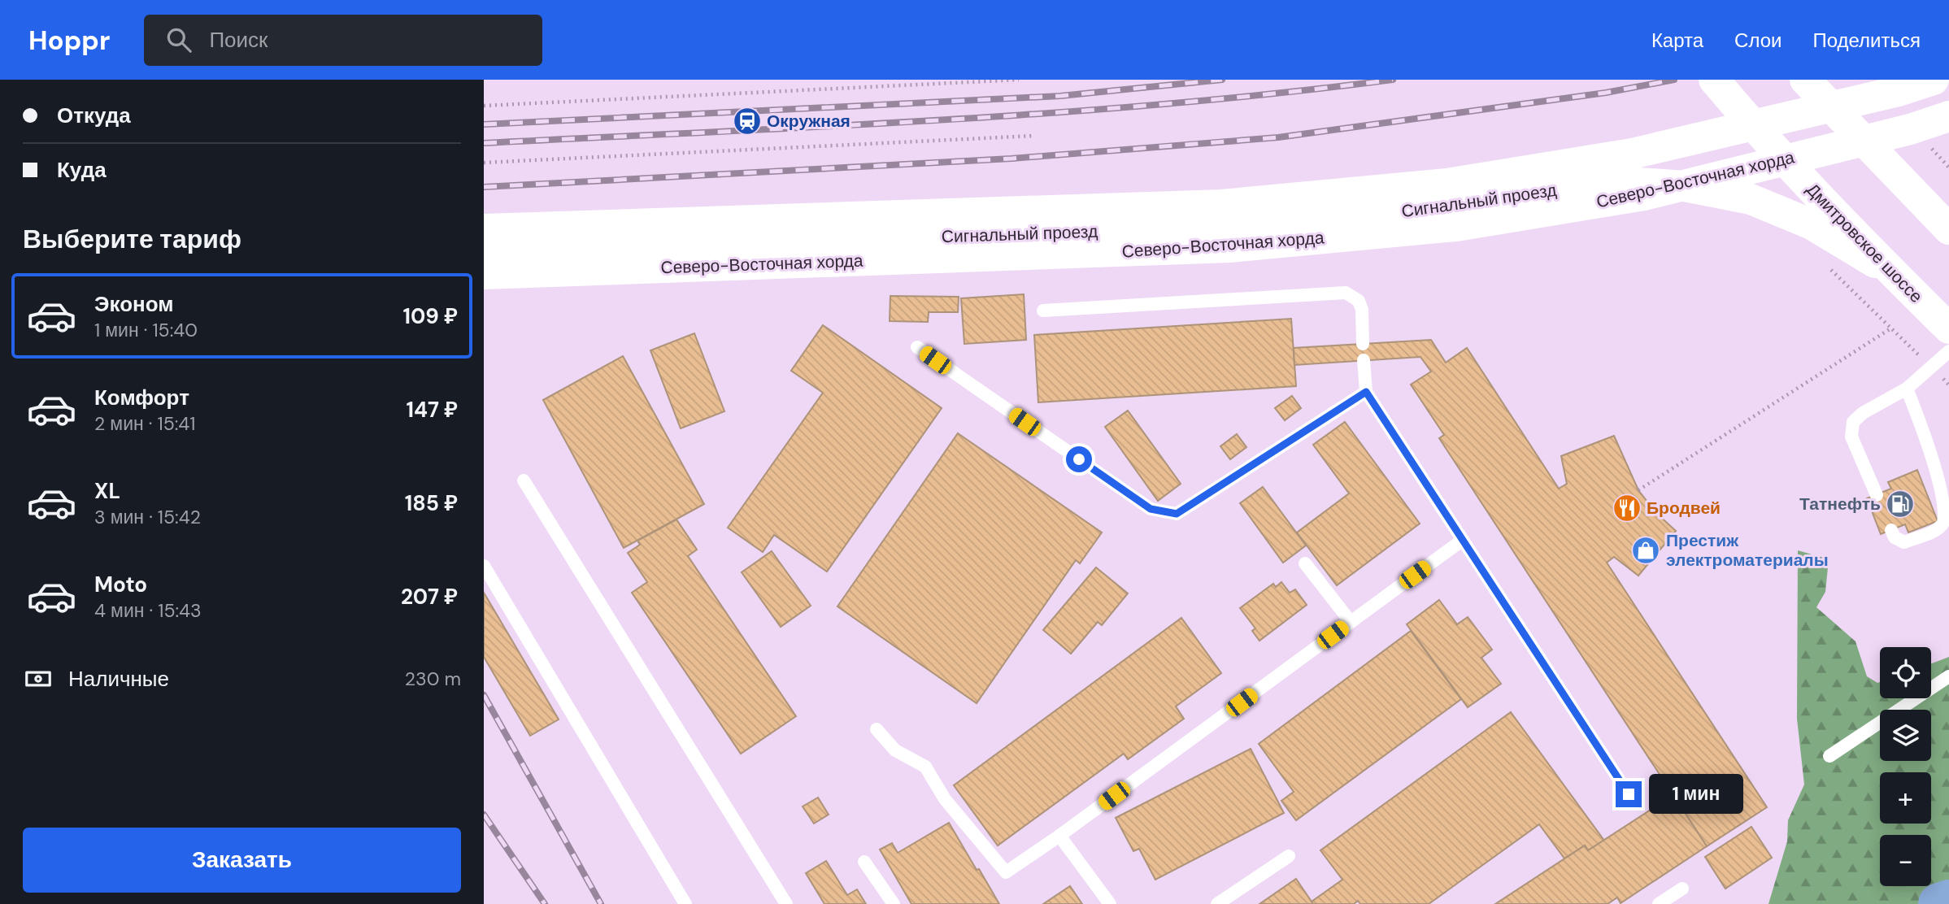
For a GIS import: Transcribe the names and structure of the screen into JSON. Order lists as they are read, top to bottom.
{
  "streets": {
    "main road": ["Северо-Восточная хорда", "Сигнальный проезд", "Дмитровское шоссе"]
  },
  "crossings": [
    ["Сигнальный проезд", "Дмитровское шоссе"]
  ],
  "places": {
    "station": ["Окружная"],
    "fuel station": ["Татнефть"],
    "restaurant": ["Бродвей"],
    "shop": ["Престиж электроматериалы"]
  },
  "page": {
    "header": "Hoppr",
    "search": "Поиск",
    "nav": ["Карта", "Слои", "Поделиться"],
    "banner": ["Откуда", "Куда"],
    "heading": "Выберите тариф",
    "list": [
      {
        "name": "Эконом",
        "note": "1 мин · 15:40",
        "value": "109 ₽"
      },
      {
        "name": "Комфорт",
        "note": "2 мин · 15:41",
        "value": "147 ₽"
      },
      {
        "name": "XL",
        "note": "3 мин · 15:42",
        "value": "185 ₽"
      },
      {
        "name": "Moto",
        "note": "4 мин · 15:43",
        "value": "207 ₽"
      }
    ],
    "pay": ["Наличные", "230 m"],
    "map_buttons": ["+", "−"],
    "bubble": "1 мин",
    "buttons": "Заказать"
  }
}
